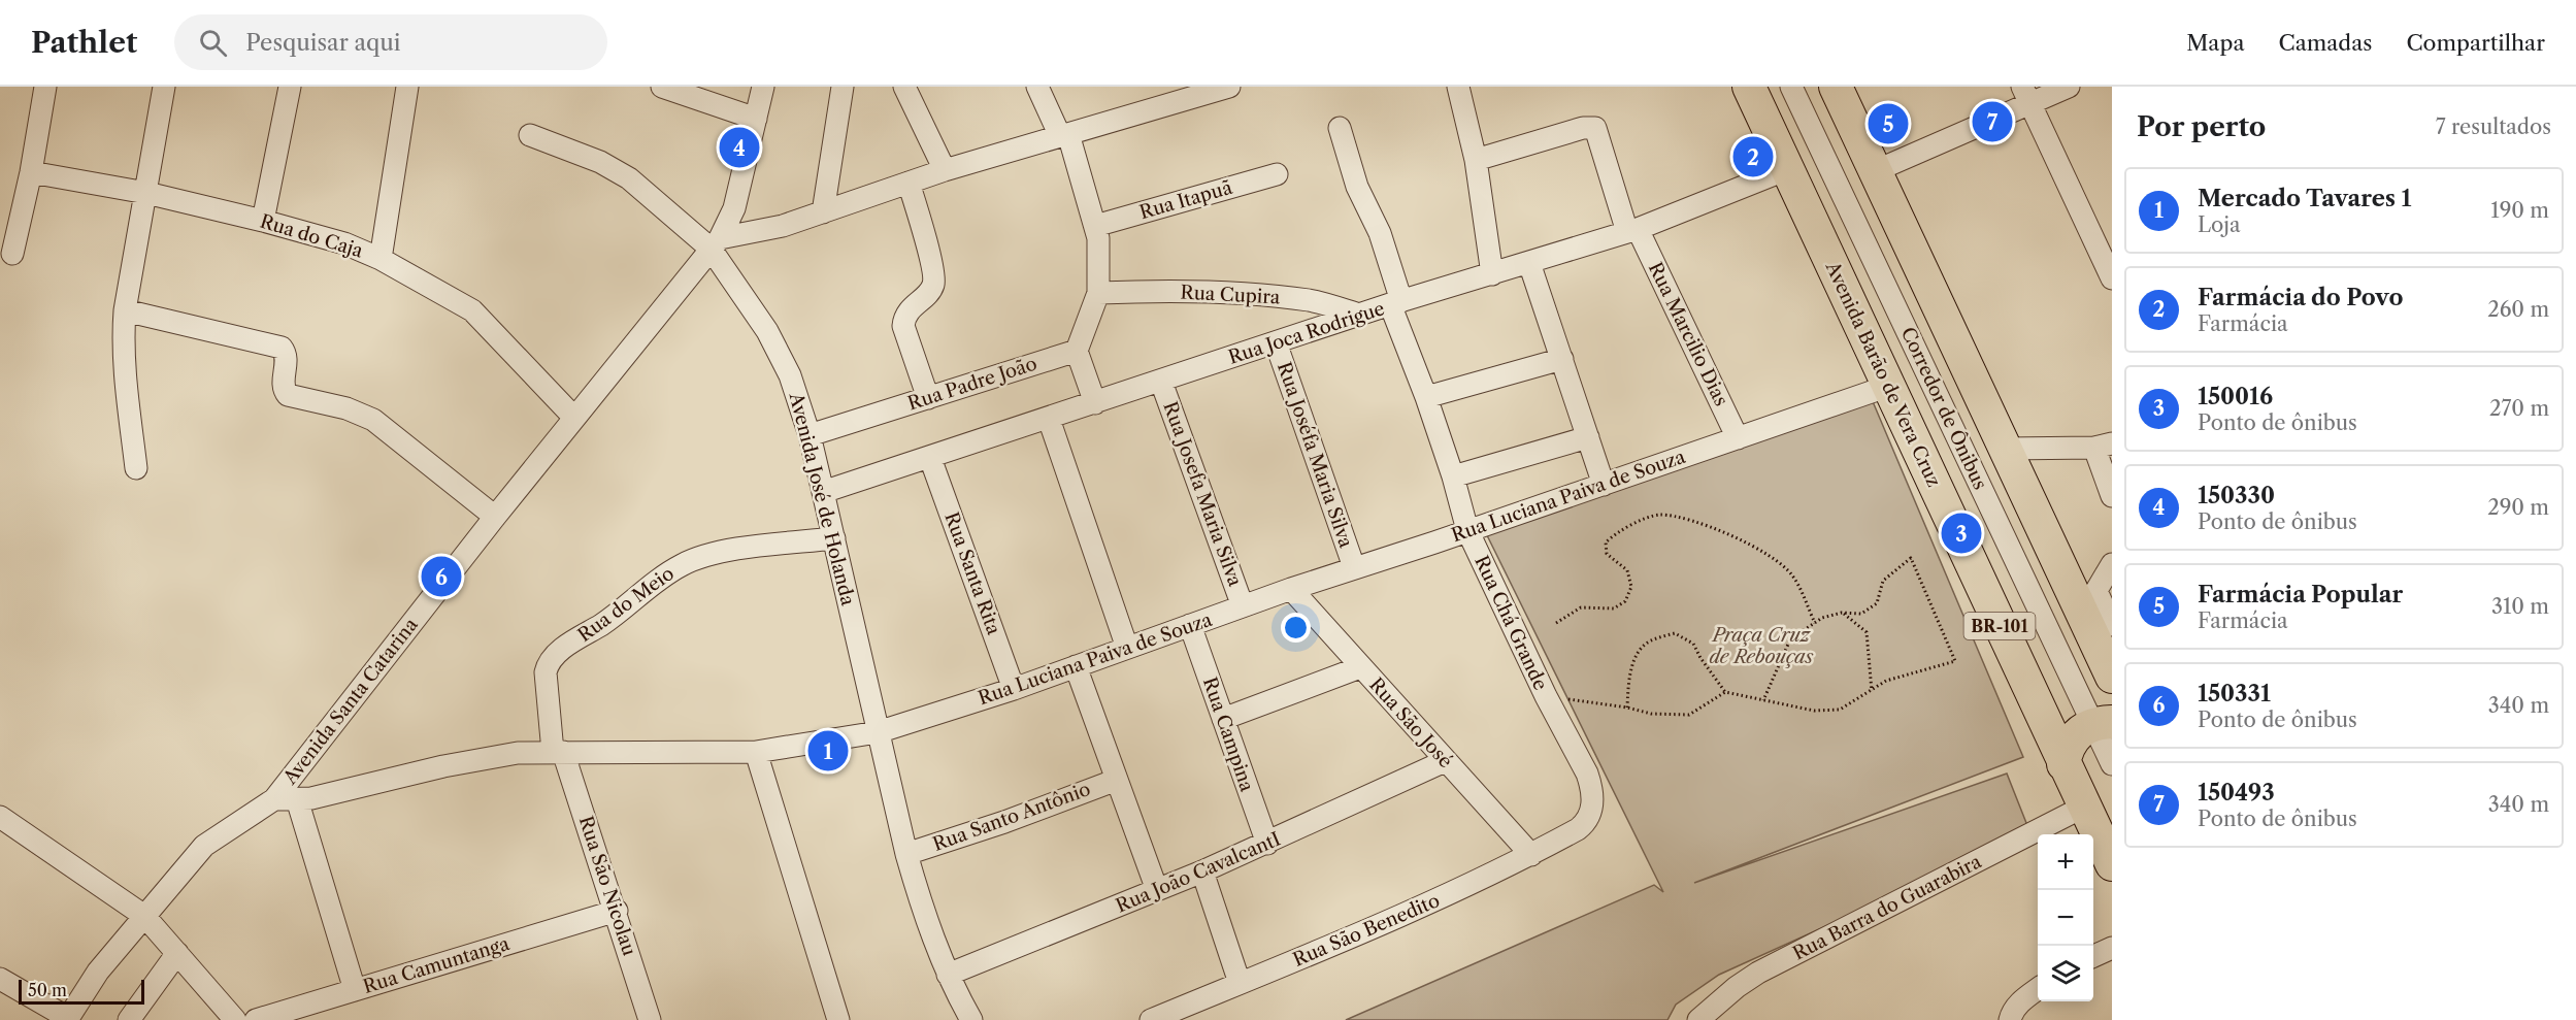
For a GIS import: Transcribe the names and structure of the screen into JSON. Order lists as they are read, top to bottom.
{
  "streets": {
    "highway": ["Avenida Barão de Vera Cruz", "BR-101"],
    "street": [
      "Rua Itapuã",
      "Rua do Caja",
      "Rua Cupira",
      "Rua Joca Rodrigue",
      "Rua Marcilio Dias",
      "Rua Padre João",
      "Corredor de Ônibus",
      "Rua Joséfa Maria Silva",
      "Rua Josefa Maria Silva",
      "Rua Luciana Paiva de Souza",
      "Avenida José de Holanda",
      "Rua Santa Rita",
      "Rua do Meio",
      "Rua Chá Grande",
      "Avenida Santa Catarina",
      "Rua São José",
      "Rua Campina",
      "Rua Santo Antônio",
      "Rua João CavalcantI",
      "Rua São Nicolau",
      "Rua Barra do Guarabira",
      "Rua São Benedito",
      "Rua Camuntanga"
    ]
  },
  "crossings": [
    ["Rua do Caja", "Avenida Santa Catarina"],
    ["Rua Cupira", "Rua Joca Rodrigue"],
    ["Rua Joca Rodrigue", "Rua Marcilio Dias"],
    ["Rua Joca Rodrigue", "Avenida Barão de Vera Cruz"],
    ["Rua Joca Rodrigue", "Rua Joséfa Maria Silva"],
    ["Rua Joca Rodrigue", "Rua Josefa Maria Silva"],
    ["Rua Joca Rodrigue", "Avenida José de Holanda"],
    ["Rua Joca Rodrigue", "Rua Santa Rita"],
    ["Rua Joca Rodrigue", "Rua Chá Grande"],
    ["Rua Marcilio Dias", "Rua Luciana Paiva de Souza"],
    ["Avenida Barão de Vera Cruz", "Rua Luciana Paiva de Souza"],
    ["Avenida Barão de Vera Cruz", "Rua Barra do Guarabira"],
    ["Rua Padre João", "Avenida José de Holanda"],
    ["Rua Joséfa Maria Silva", "Rua Luciana Paiva de Souza"],
    ["Rua Josefa Maria Silva", "Rua Luciana Paiva de Souza"],
    ["Rua Luciana Paiva de Souza", "Avenida José de Holanda"],
    ["Rua Luciana Paiva de Souza", "Rua Santa Rita"],
    ["Rua Luciana Paiva de Souza", "Rua do Meio"],
    ["Rua Luciana Paiva de Souza", "Rua Chá Grande"],
    ["Rua Luciana Paiva de Souza", "Avenida Santa Catarina"],
    ["Rua Luciana Paiva de Souza", "Rua São José"],
    ["Rua Luciana Paiva de Souza", "Rua Campina"],
    ["Rua Luciana Paiva de Souza", "Rua São Nicolau"],
    ["Avenida José de Holanda", "Rua do Meio"],
    ["Avenida José de Holanda", "Avenida Santa Catarina"],
    ["Avenida José de Holanda", "Rua Santo Antônio"],
    ["Avenida José de Holanda", "Rua João CavalcantI"],
    ["Rua do Meio", "Rua São Nicolau"],
    ["Rua Chá Grande", "Rua São Benedito"],
    ["Rua São José", "Rua João CavalcantI"],
    ["Rua São José", "Rua São Benedito"],
    ["Rua Campina", "Rua João CavalcantI"],
    ["Rua São Nicolau", "Rua Camuntanga"]
  ],
  "parks": ["Praça Cruz de Rebouças"],
  "scale_bar": "50 m",
  "page": {
    "header": "Pathlet",
    "search": "Pesquisar aqui",
    "nav": ["Mapa", "Camadas", "Compartilhar"],
    "heading": ["Por perto", "7 resultados"],
    "pins": [
      "7",
      "5",
      "4",
      "2",
      "3",
      "6",
      "1"
    ],
    "list": [
      {
        "mark": "1",
        "name": "Mercado Tavares 1",
        "note": "Loja",
        "value": "190 m"
      },
      {
        "mark": "2",
        "name": "Farmácia do Povo",
        "note": "Farmácia",
        "value": "260 m"
      },
      {
        "mark": "3",
        "name": "150016",
        "note": "Ponto de ônibus",
        "value": "270 m"
      },
      {
        "mark": "4",
        "name": "150330",
        "note": "Ponto de ônibus",
        "value": "290 m"
      },
      {
        "mark": "5",
        "name": "Farmácia Popular",
        "note": "Farmácia",
        "value": "310 m"
      },
      {
        "mark": "6",
        "name": "150331",
        "note": "Ponto de ônibus",
        "value": "340 m"
      },
      {
        "mark": "7",
        "name": "150493",
        "note": "Ponto de ônibus",
        "value": "340 m"
      }
    ],
    "map_buttons": ["+", "−"],
    "scale": "50 m"
  }
}
